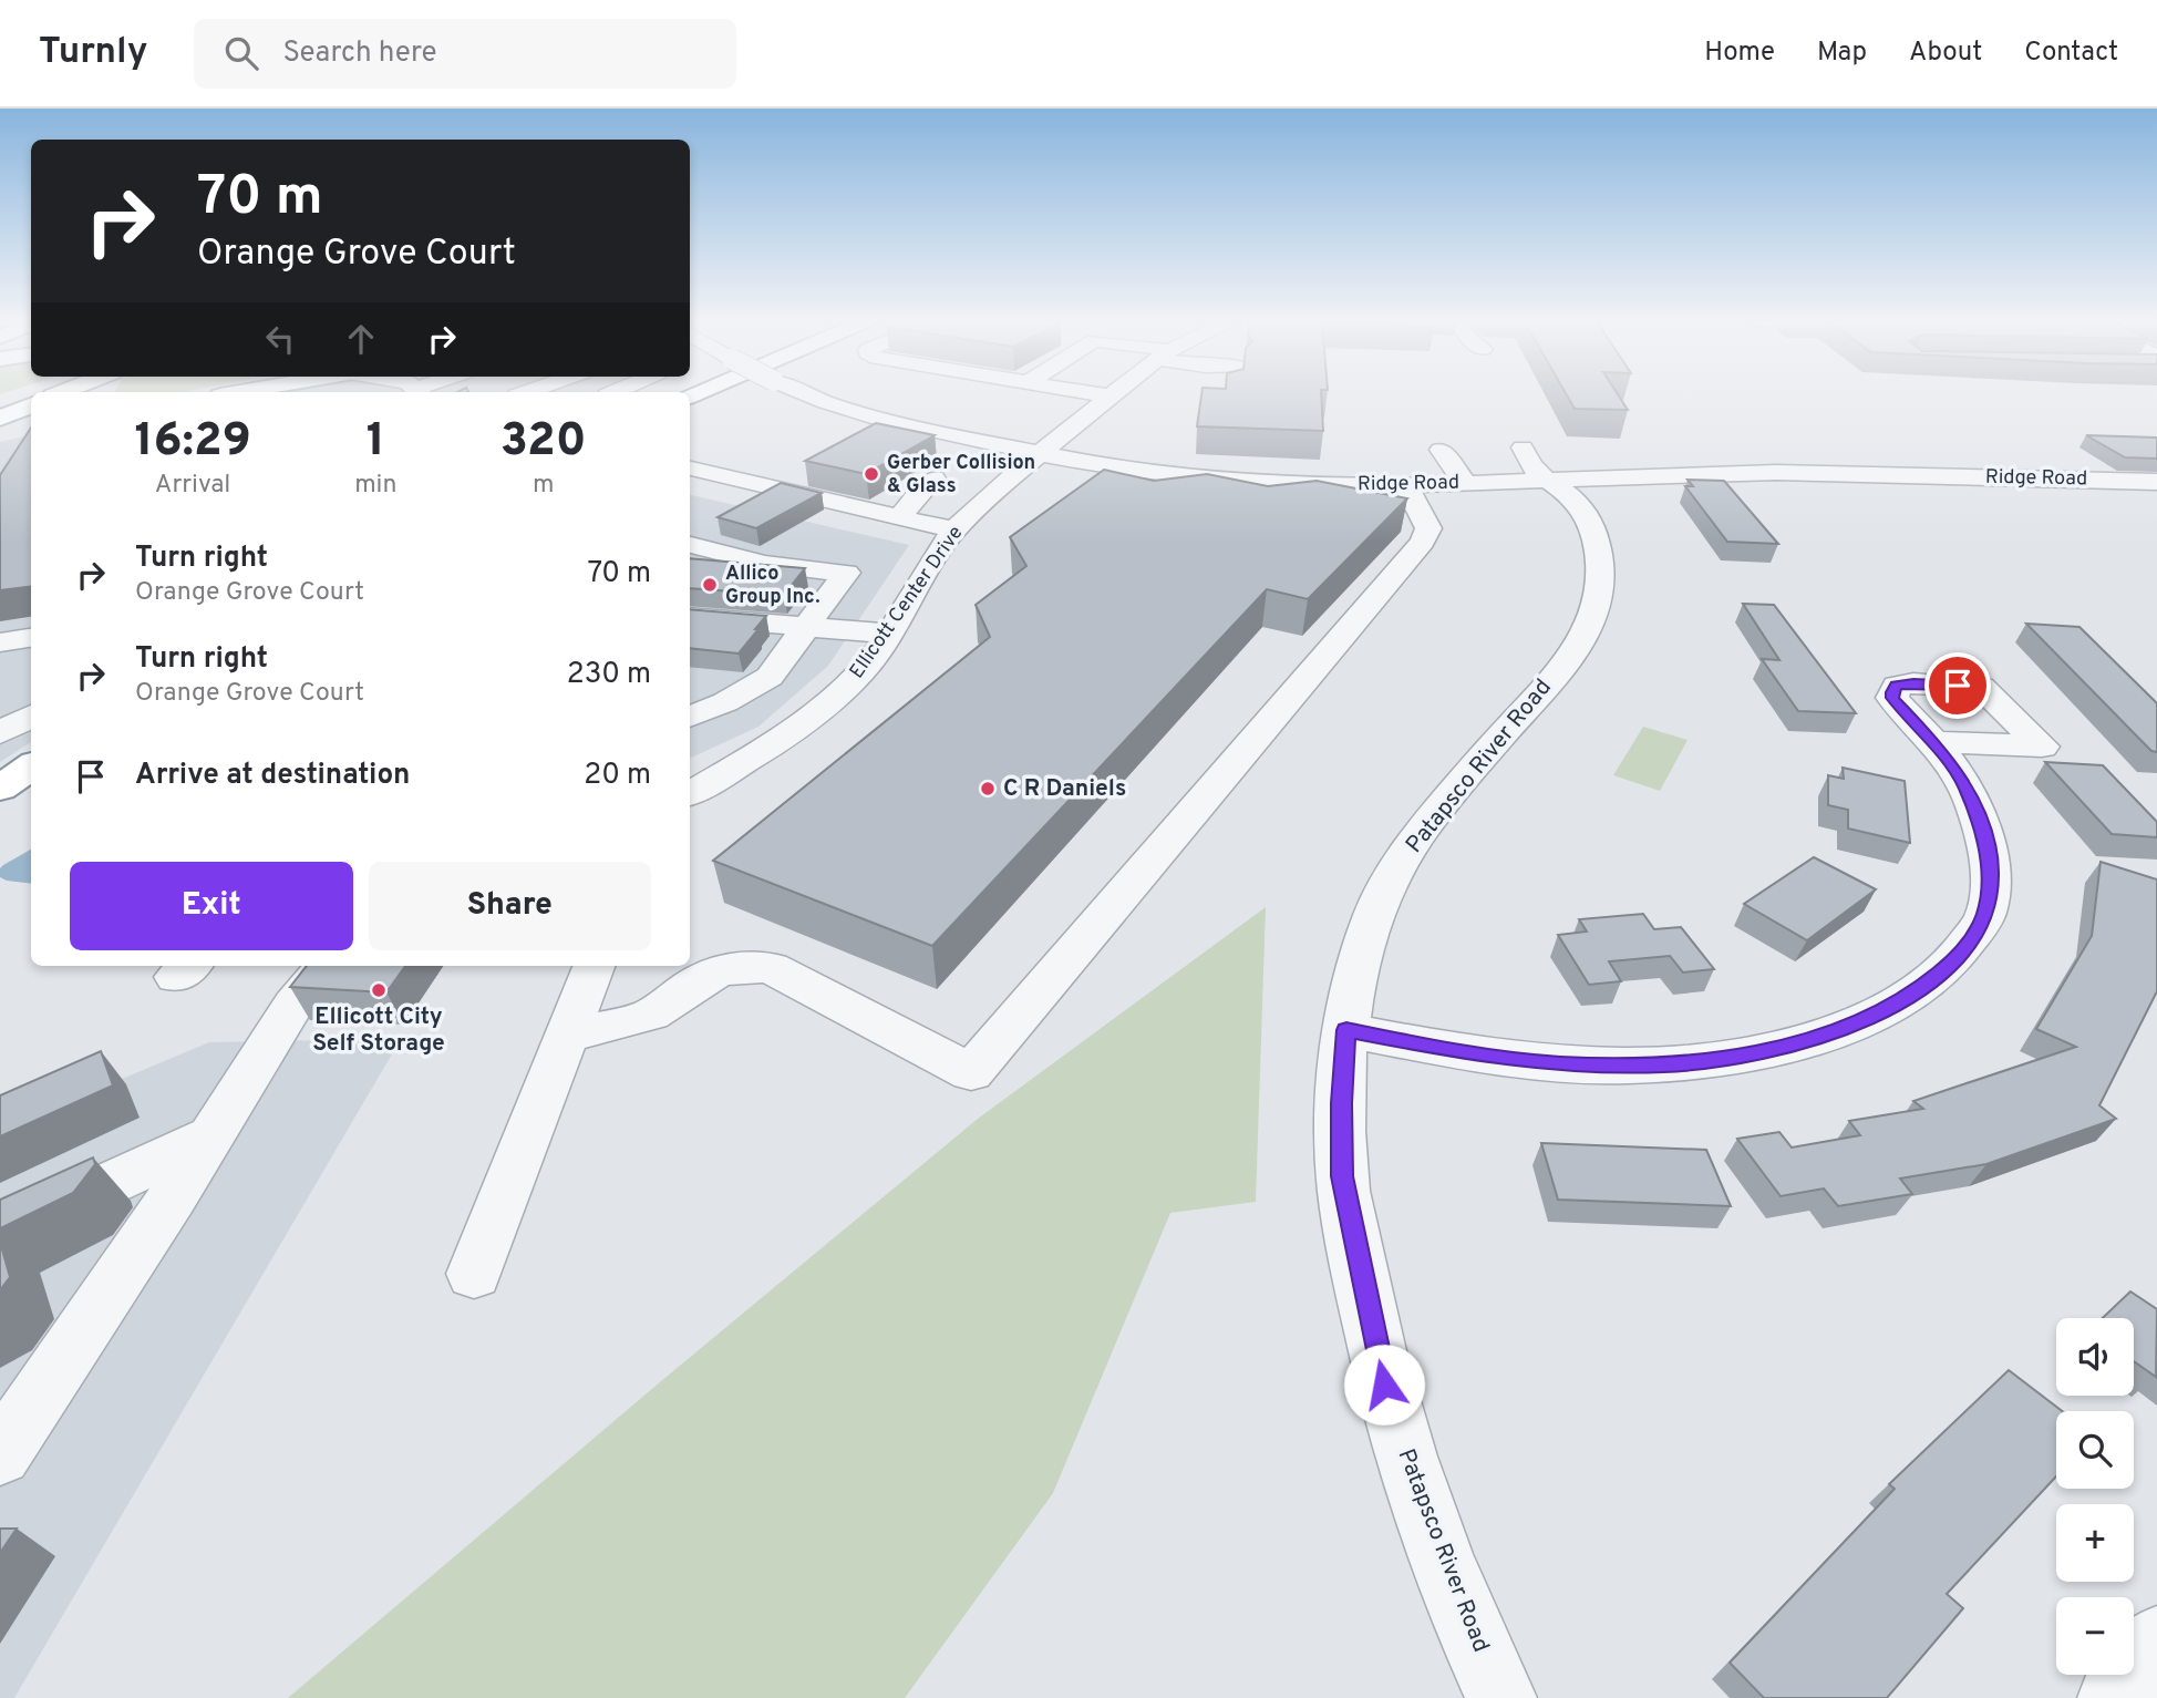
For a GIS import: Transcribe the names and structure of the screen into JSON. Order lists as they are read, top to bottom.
{
  "streets": {
    "street": ["Ridge Road", "Ellicott Center Drive", "Patapsco River Road"]
  },
  "crossings": [
    ["Ridge Road", "Ellicott Center Drive"],
    ["Ridge Road", "Patapsco River Road"]
  ],
  "places": [
    "Gerber Collision & Glass",
    "Allico Group Inc.",
    "C R Daniels",
    "Ellicott City Self Storage"
  ],
  "page": {
    "header": "Turnly",
    "search": "Search here",
    "nav": [
      "Home",
      "Map",
      "About",
      "Contact"
    ],
    "turn": ["70 m", "Orange Grove Court"],
    "eta": [
      "16:29",
      "Arrival",
      "1",
      "min",
      "320",
      "m"
    ],
    "list": [
      {
        "name": "Turn right",
        "note": "Orange Grove Court",
        "value": "70 m"
      },
      {
        "name": "Turn right",
        "note": "Orange Grove Court",
        "value": "230 m"
      },
      {
        "name": "Arrive at destination",
        "value": "20 m"
      }
    ],
    "buttons": ["Exit", "Share"],
    "map_buttons": ["+", "−"]
  }
}
